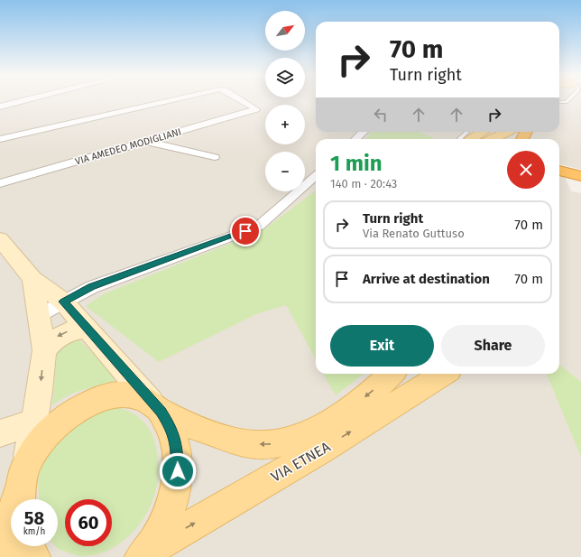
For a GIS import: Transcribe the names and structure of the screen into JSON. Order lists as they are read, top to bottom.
{
  "streets": {
    "main road": ["VIA ETNEA"],
    "street": ["VIA AMEDEO MODIGLIANI"]
  },
  "north": "top right",
  "page": {
    "map_buttons": ["+", "−"],
    "turn": ["70 m", "Turn right"],
    "heading": ["1 min", "140 m · 20:43"],
    "list": [
      {
        "name": "Turn right",
        "note": "Via Renato Guttuso",
        "value": "70 m"
      },
      {
        "name": "Arrive at destination",
        "value": "70 m"
      }
    ],
    "buttons": ["Exit", "Share"],
    "speed": "58 km/h",
    "limit": "60"
  }
}
